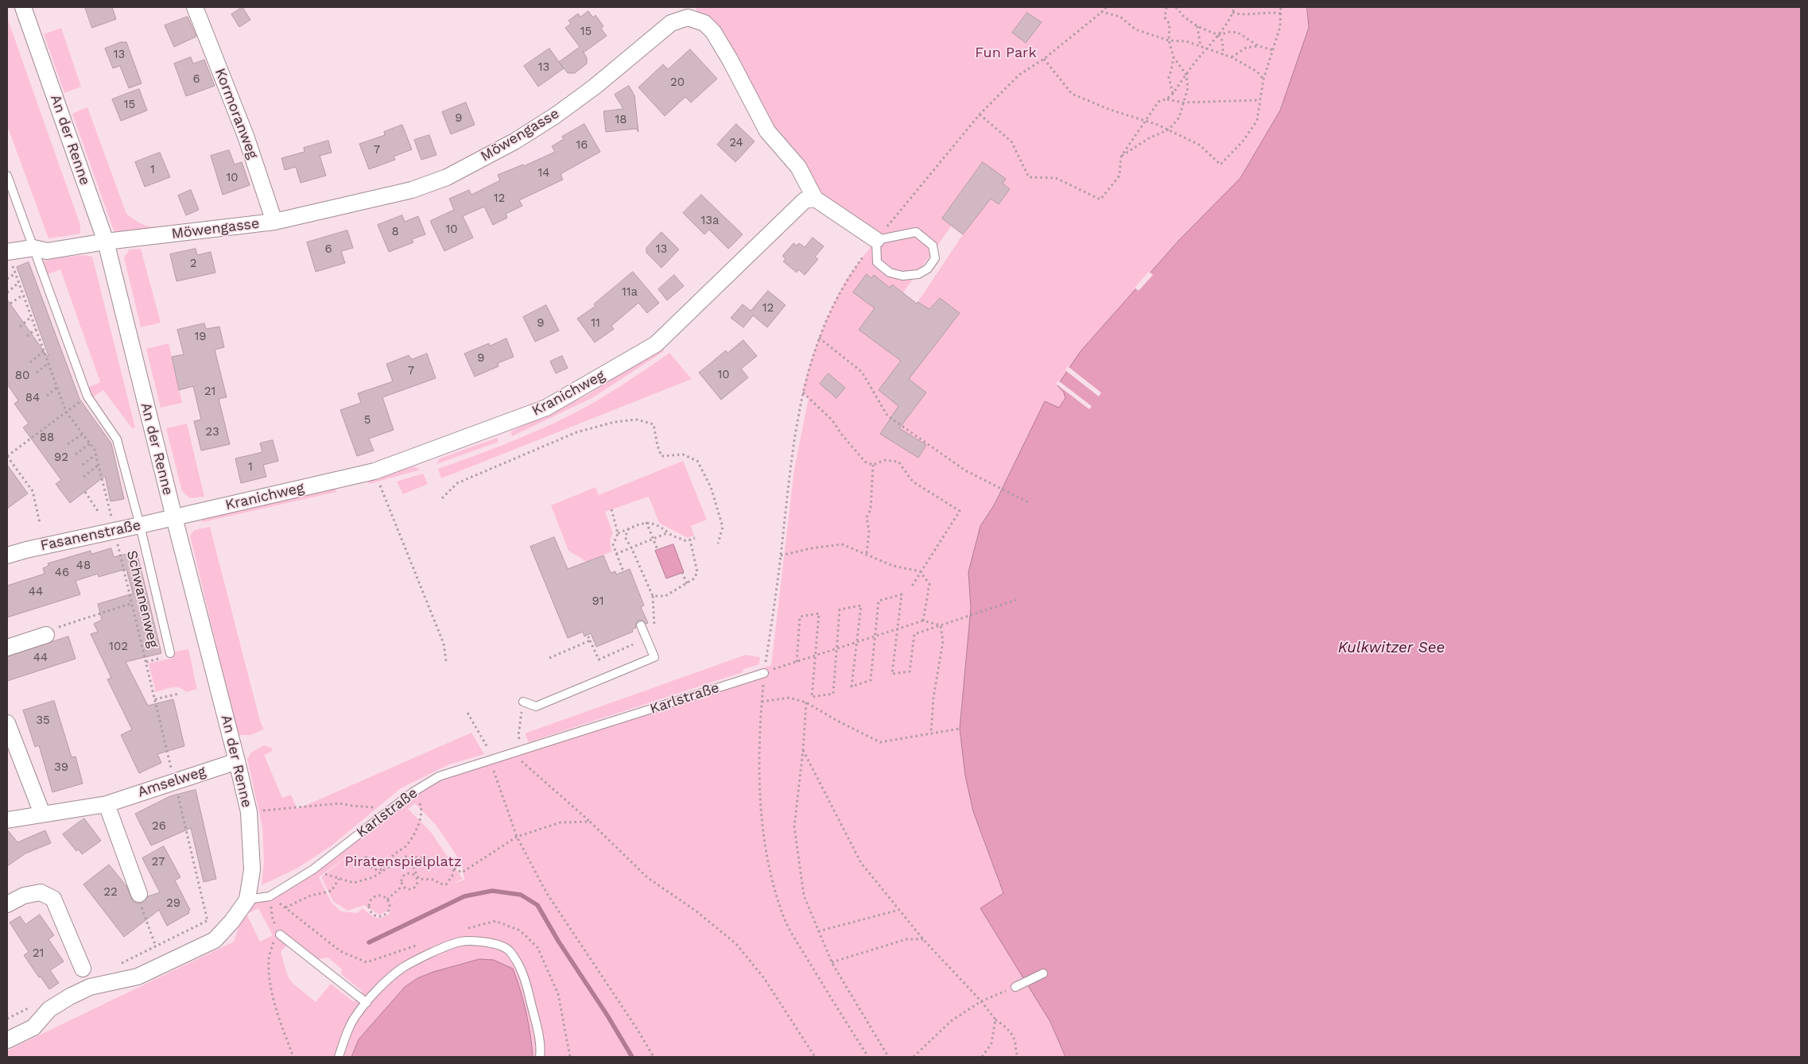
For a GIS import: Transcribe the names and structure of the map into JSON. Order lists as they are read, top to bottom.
{
  "streets": {
    "street": [
      "Kormoranweg",
      "Möwengasse",
      "An der Renne",
      "Kranichweg",
      "Fasanenstraße",
      "Amselweg"
    ],
    "lane": ["Karlstraße"],
    "path": ["Schwanenweg"]
  },
  "crossings": [
    ["Kormoranweg", "Möwengasse"],
    ["Möwengasse", "An der Renne"],
    ["Möwengasse", "Kranichweg"],
    ["Möwengasse", "Schwanenweg"],
    ["An der Renne", "Kranichweg"],
    ["An der Renne", "Fasanenstraße"],
    ["An der Renne", "Karlstraße"],
    ["An der Renne", "Amselweg"],
    ["Kranichweg", "Fasanenstraße"],
    ["Fasanenstraße", "Schwanenweg"],
    ["Schwanenweg", "Amselweg"]
  ],
  "water": ["Kulkwitzer See"],
  "parks": ["Fun Park", "Piratenspielplatz"],
  "house_numbers": [
    "15",
    "13",
    "13",
    "6",
    "20",
    "15",
    "9",
    "18",
    "24",
    "16",
    "7",
    "1",
    "14",
    "10",
    "12",
    "13a",
    "10",
    "8",
    "6",
    "13",
    "2",
    "11a",
    "12",
    "9",
    "11",
    "19",
    "9",
    "7",
    "10",
    "80",
    "21",
    "84",
    "5",
    "23",
    "88",
    "92",
    "1",
    "48",
    "46",
    "44",
    "91",
    "102",
    "44",
    "35",
    "39",
    "26",
    "27",
    "22",
    "29",
    "21"
  ]
}
